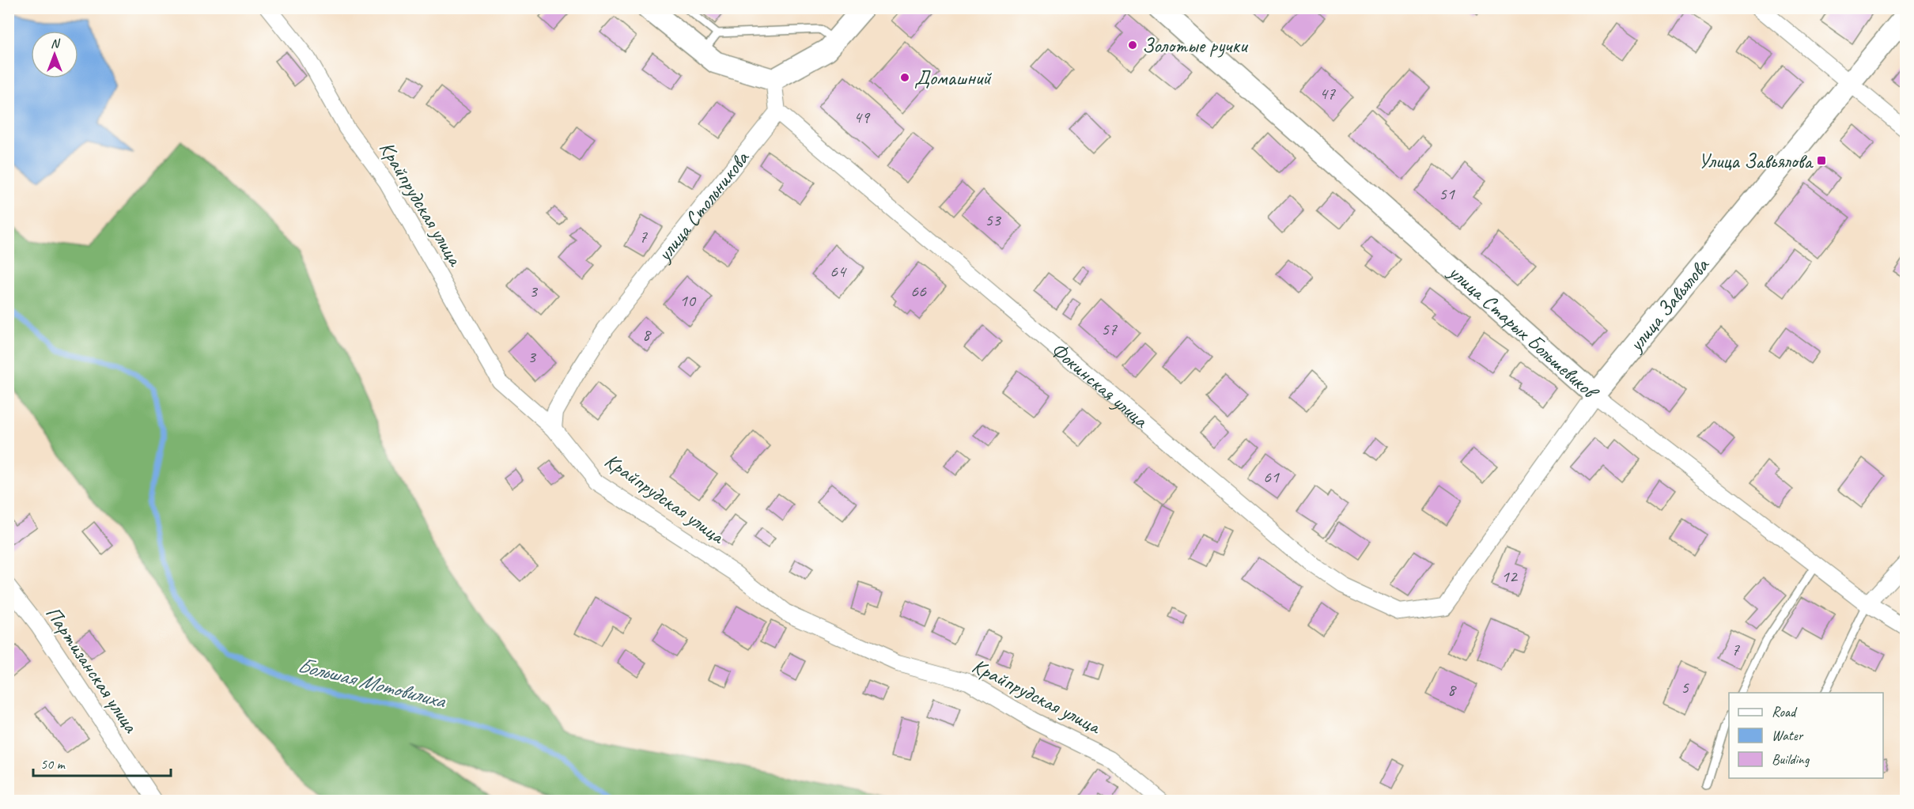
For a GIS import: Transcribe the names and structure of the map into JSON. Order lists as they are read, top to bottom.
{
  "streets": {
    "main road": ["улица Завьялова", "улица Старых Большевиков"],
    "street": [
      "Крайпрудская улица",
      "улица Стольникова",
      "Фокинская улица",
      "Партизанская улица"
    ]
  },
  "crossings": [
    ["Крайпрудская улица", "улица Стольникова"],
    ["улица Стольникова", "Фокинская улица"],
    ["улица Завьялова", "улица Старых Большевиков"],
    ["улица Завьялова", "Фокинская улица"]
  ],
  "water": ["Большая Мотовилиха"],
  "places": {
    "other": ["Золотые ручки", "Домашний"],
    "transit": ["Улица Завьялова"]
  },
  "house_numbers": [
    "47",
    "49",
    "51",
    "53",
    "7",
    "64",
    "3",
    "66",
    "10",
    "57",
    "8",
    "3",
    "61",
    "12",
    "7",
    "5",
    "8"
  ],
  "legend": ["Road", "Water", "Building"],
  "scale_bar": "50 m",
  "north": "top"
}
